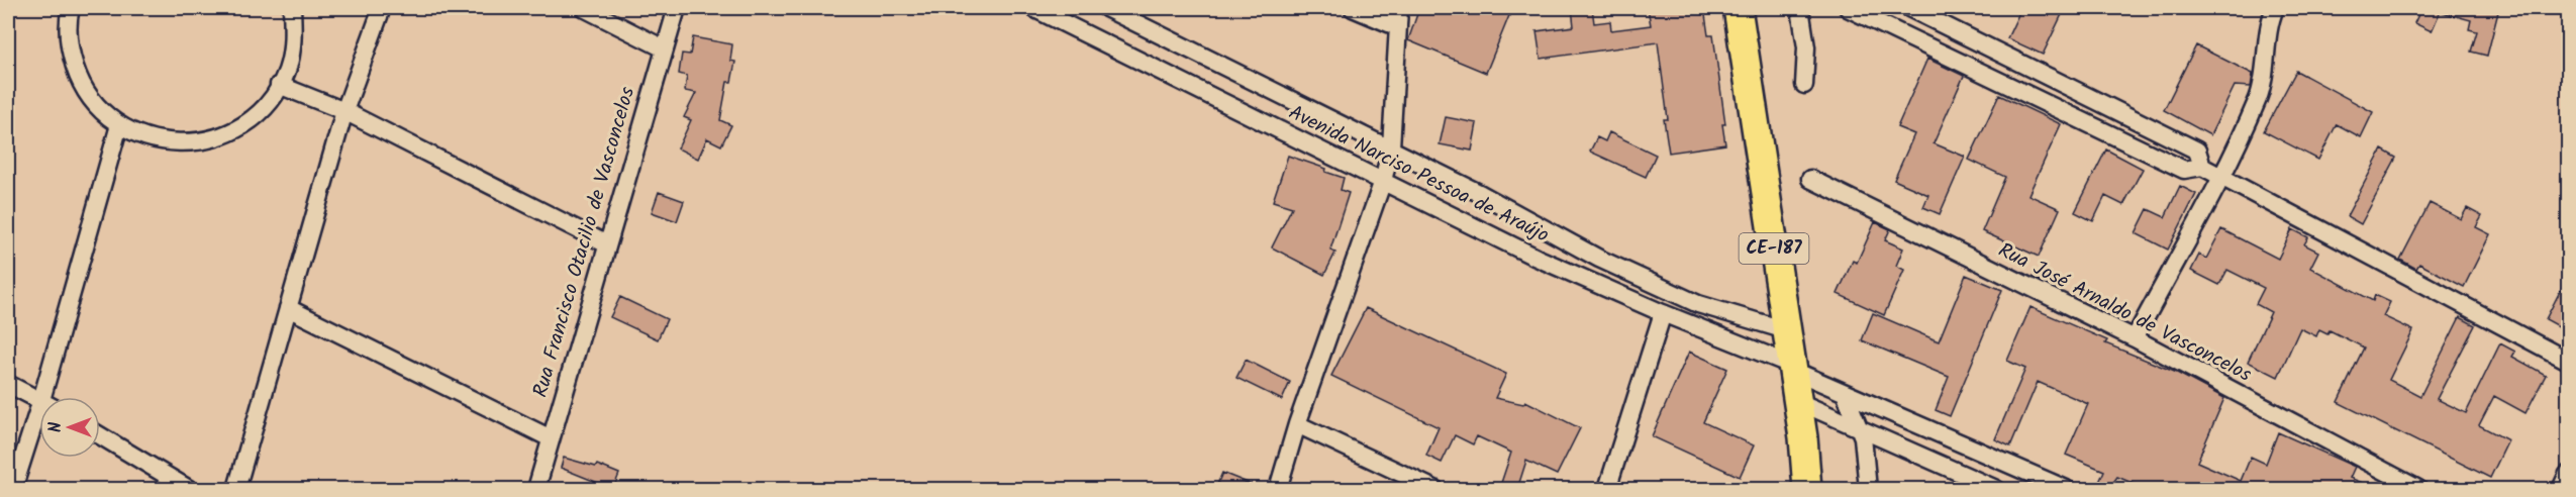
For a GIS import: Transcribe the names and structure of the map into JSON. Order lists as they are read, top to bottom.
{
  "streets": {
    "highway": ["CE-187"],
    "street": ["Avenida Narciso Pessoa de Araújo", "Rua Francisco Otacilio de Vasconcelos", "Rua José Arnaldo de Vasconcelos"]
  },
  "crossings": [
    ["Avenida Narciso Pessoa de Araújo", "CE-187"]
  ],
  "north": "left"
}
